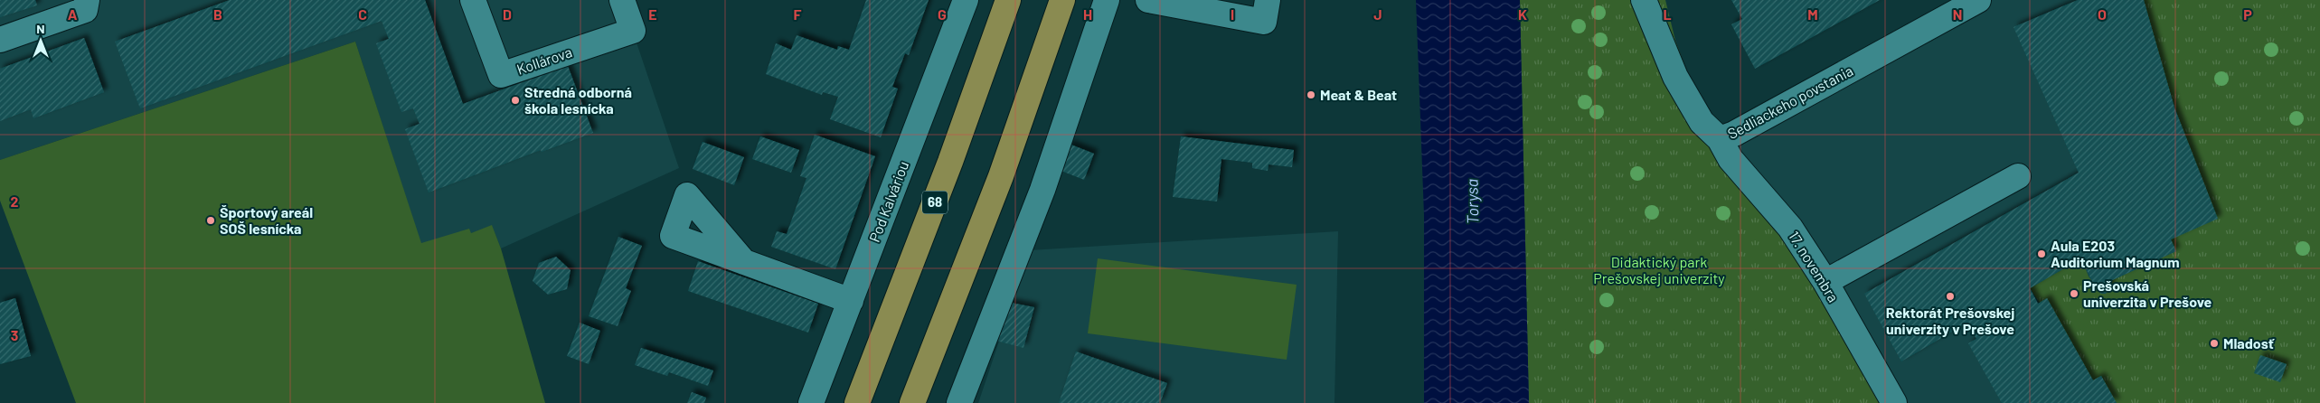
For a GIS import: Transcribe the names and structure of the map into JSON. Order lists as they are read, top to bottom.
{
  "streets": {
    "main road": ["68"],
    "street": [
      "Kollárova",
      "Sedliackeho povstania",
      "Pod Kalváriou",
      "17. novembra"
    ]
  },
  "crossings": [
    ["Sedliackeho povstania", "17. novembra"]
  ],
  "water": ["Torysa"],
  "parks": ["Didaktický park Prešovskej univerzity"],
  "places": [
    "Meat & Beat",
    "Stredná odborná škola lesnícka",
    "Športový areál SOŠ lesnícka",
    "Aula E203 Auditorium Magnum",
    "Prešovská univerzita v Prešove",
    "Rektorát Prešovskej univerzity v Prešove",
    "Mladosť"
  ],
  "north": "top",
  "grid": {
    "columns": [
      "A",
      "B",
      "C",
      "D",
      "E",
      "F",
      "G",
      "H",
      "I",
      "J",
      "K",
      "L",
      "M",
      "N",
      "O",
      "P"
    ],
    "rows": ["2", "3"]
  }
}
